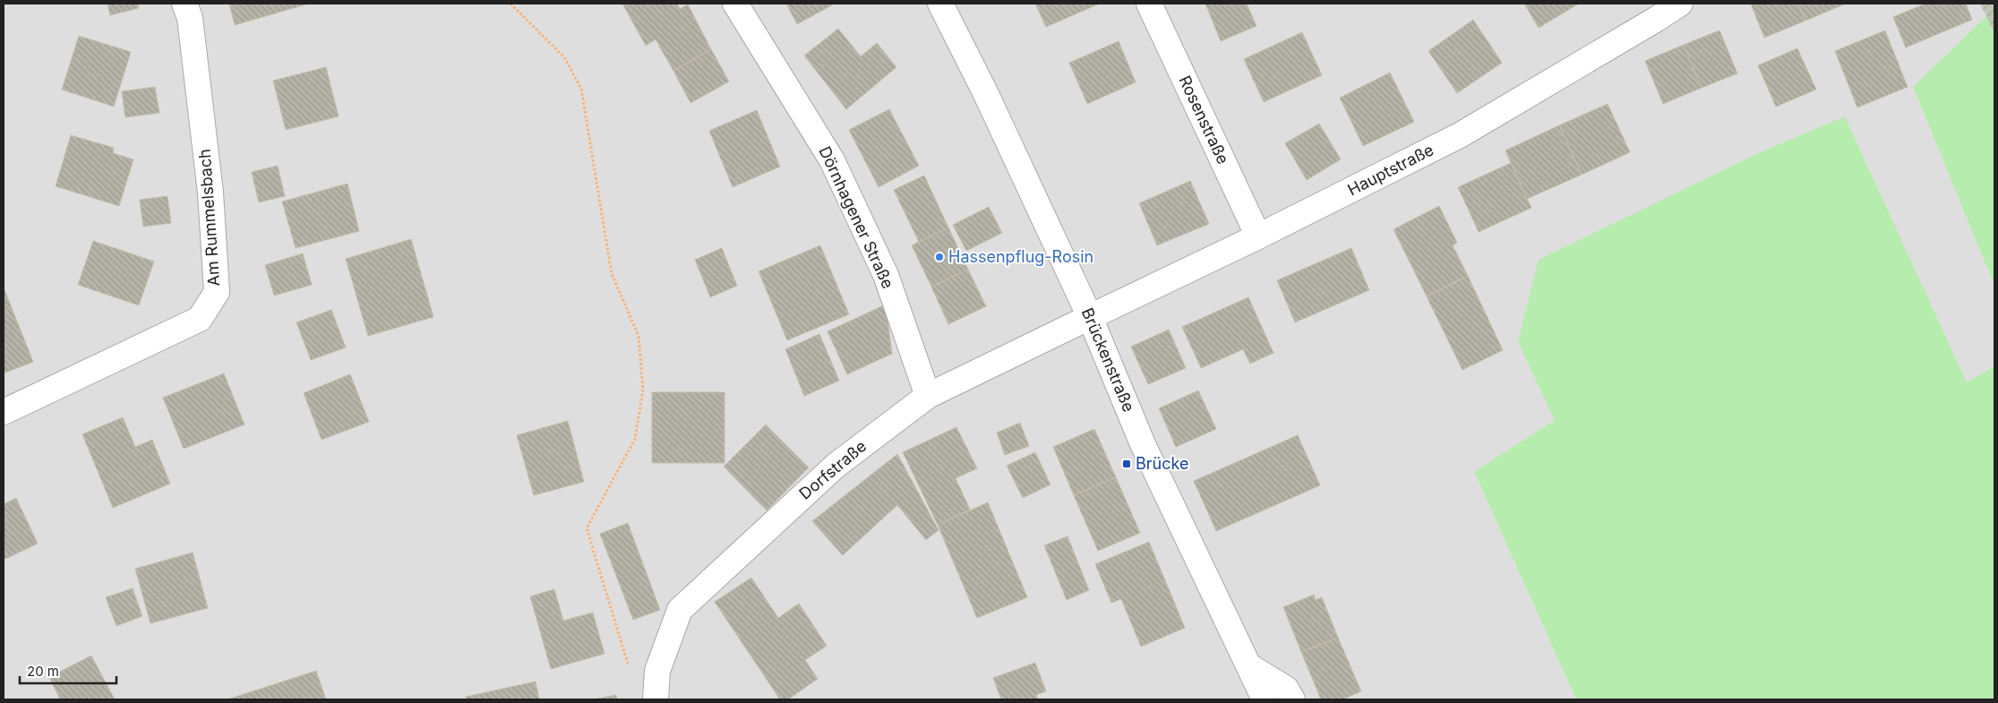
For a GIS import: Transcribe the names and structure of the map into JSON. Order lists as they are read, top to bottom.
{
  "streets": {
    "street": [
      "Rosenstraße",
      "Hauptstraße",
      "Am Rummelsbach",
      "Dörnhagener Straße",
      "Brückenstraße",
      "Dorfstraße"
    ]
  },
  "crossings": [
    ["Rosenstraße", "Hauptstraße"],
    ["Hauptstraße", "Brückenstraße"],
    ["Hauptstraße", "Dorfstraße"],
    ["Dörnhagener Straße", "Dorfstraße"],
    ["Brückenstraße", "Dorfstraße"]
  ],
  "places": {
    "other": ["Hassenpflug-Rosin"],
    "transit": ["Brücke"]
  },
  "scale_bar": "20 m"
}
